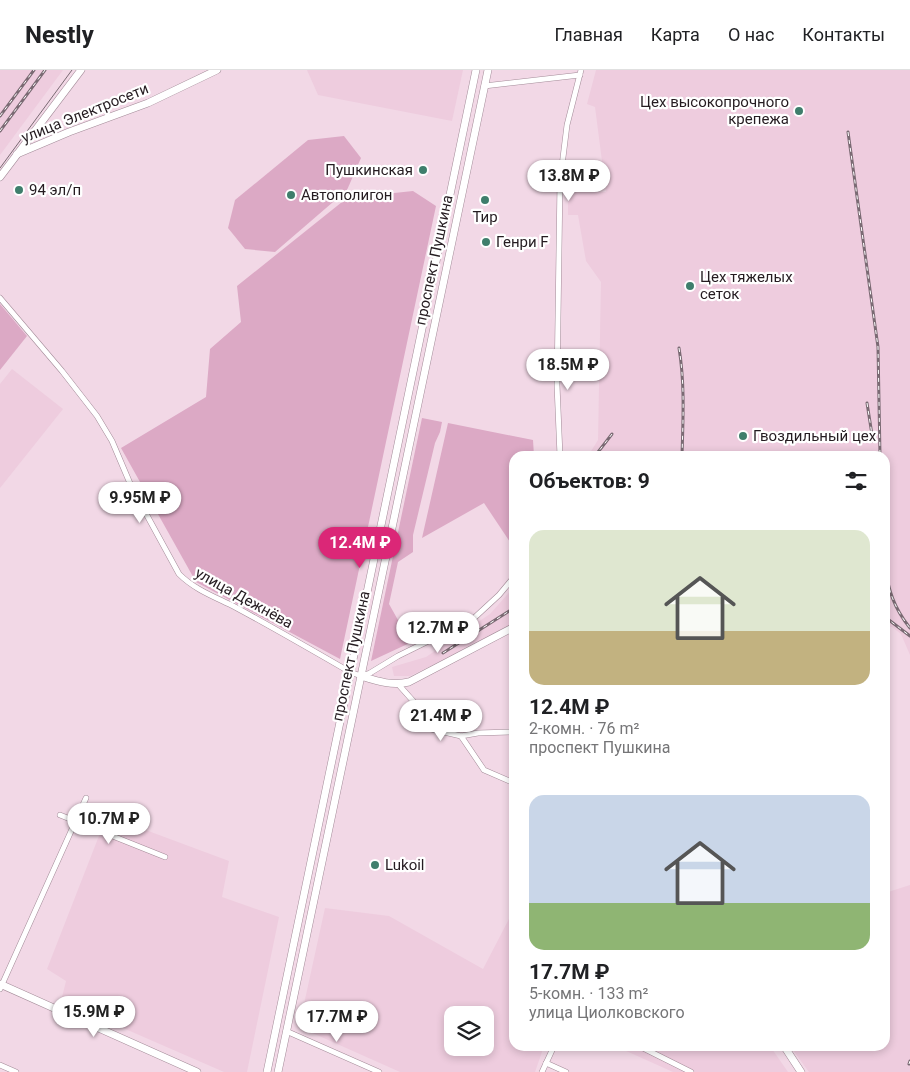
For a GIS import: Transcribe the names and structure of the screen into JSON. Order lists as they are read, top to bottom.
{
  "streets": {
    "main road": ["улица Электросети", "проспект Пушкина"],
    "street": ["улица Дежнёва"]
  },
  "crossings": [
    ["проспект Пушкина", "улица Дежнёва"]
  ],
  "places": [
    "Цех высокопрочного крепежа",
    "Пушкинская",
    "94 эл/п",
    "Автополигон",
    "Тир",
    "Генри F",
    "Цех тяжелых сеток",
    "Гвоздильный цех",
    "Lukoil"
  ],
  "page": {
    "header": "Nestly",
    "nav": [
      "Главная",
      "Карта",
      "О нас",
      "Контакты"
    ],
    "price": [
      "13.8M ₽",
      "18.5M ₽",
      "9.95M ₽",
      "12.4M ₽",
      "12.7M ₽",
      "21.4M ₽",
      "10.7M ₽",
      "15.9M ₽",
      "17.7M ₽"
    ],
    "heading": "Объектов: 9",
    "list": [
      {
        "name": "12.4M ₽",
        "note": "2-комн. · 76 m² · проспект Пушкина"
      },
      {
        "name": "17.7M ₽",
        "note": "5-комн. · 133 m² · улица Циолковского"
      }
    ]
  }
}
